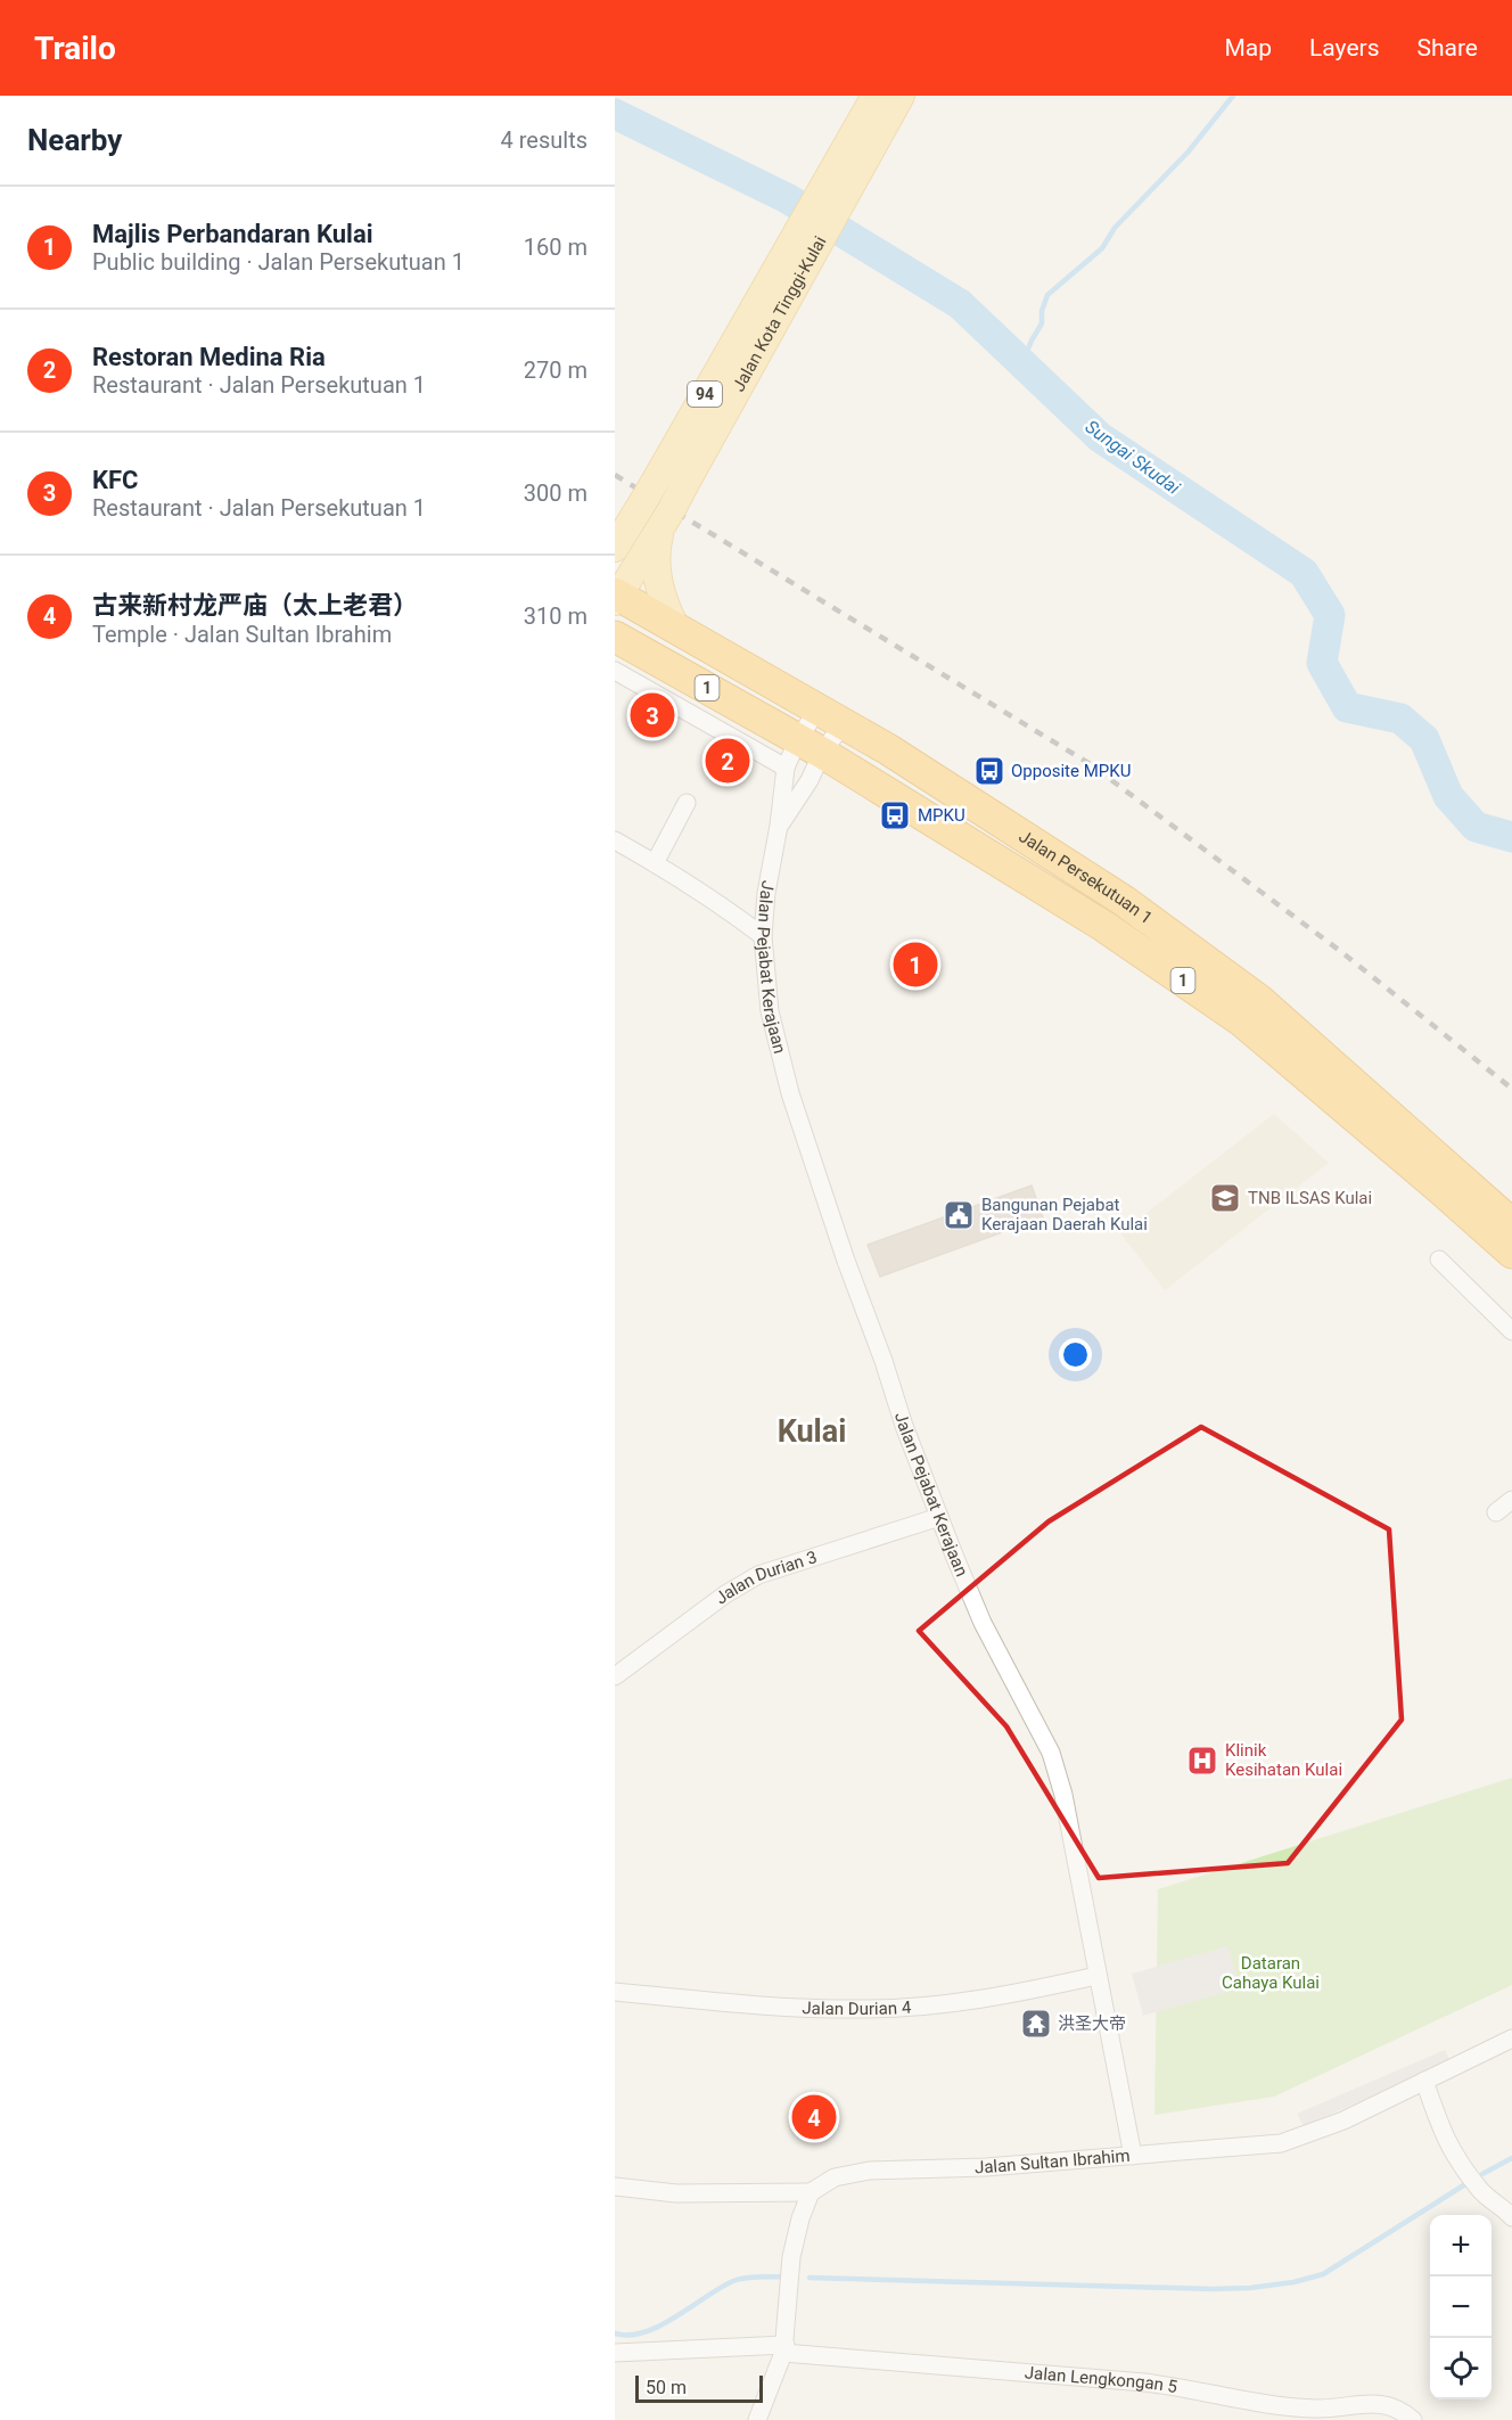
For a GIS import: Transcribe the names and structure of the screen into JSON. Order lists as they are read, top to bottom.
{
  "streets": {
    "highway": ["1", "Jalan Persekutuan 1"],
    "main road": ["Jalan Kota Tinggi-Kulai", "94"],
    "street": [
      "Jalan Pejabat Kerajaan",
      "Jalan Durian 3",
      "Jalan Durian 4",
      "Jalan Sultan Ibrahim",
      "Jalan Lengkongan 5"
    ]
  },
  "crossings": [
    ["Jalan Kota Tinggi-Kulai", "Jalan Persekutuan 1"],
    ["Jalan Persekutuan 1", "Jalan Pejabat Kerajaan"],
    ["Jalan Pejabat Kerajaan", "Jalan Durian 3"],
    ["Jalan Pejabat Kerajaan", "Jalan Durian 4"],
    ["Jalan Pejabat Kerajaan", "Jalan Sultan Ibrahim"]
  ],
  "districts": ["Kulai"],
  "water": ["Sungai Skudai"],
  "parks": ["Dataran Cahaya Kulai"],
  "places": {
    "bus stop": ["Opposite MPKU", "MPKU"],
    "school or university": ["TNB ILSAS Kulai"],
    "public building": ["Bangunan Pejabat Kerajaan Daerah Kulai"],
    "hospital": ["Klinik Kesihatan Kulai"],
    "temple": ["洪圣大帝"]
  },
  "scale_bar": "50 m",
  "page": {
    "header": "Trailo",
    "nav": ["Map", "Layers", "Share"],
    "heading": ["Nearby", "4 results"],
    "list": [
      {
        "mark": "1",
        "name": "Majlis Perbandaran Kulai",
        "note": "Public building · Jalan Persekutuan 1",
        "value": "160 m"
      },
      {
        "mark": "2",
        "name": "Restoran Medina Ria",
        "note": "Restaurant · Jalan Persekutuan 1",
        "value": "270 m"
      },
      {
        "mark": "3",
        "name": "KFC",
        "note": "Restaurant · Jalan Persekutuan 1",
        "value": "300 m"
      },
      {
        "mark": "4",
        "name": "古来新村龙严庙（太上老君）",
        "note": "Temple · Jalan Sultan Ibrahim",
        "value": "310 m"
      }
    ],
    "pins": [
      "3",
      "2",
      "1",
      "4"
    ],
    "map_buttons": ["+", "−"],
    "scale": "50 m"
  }
}
